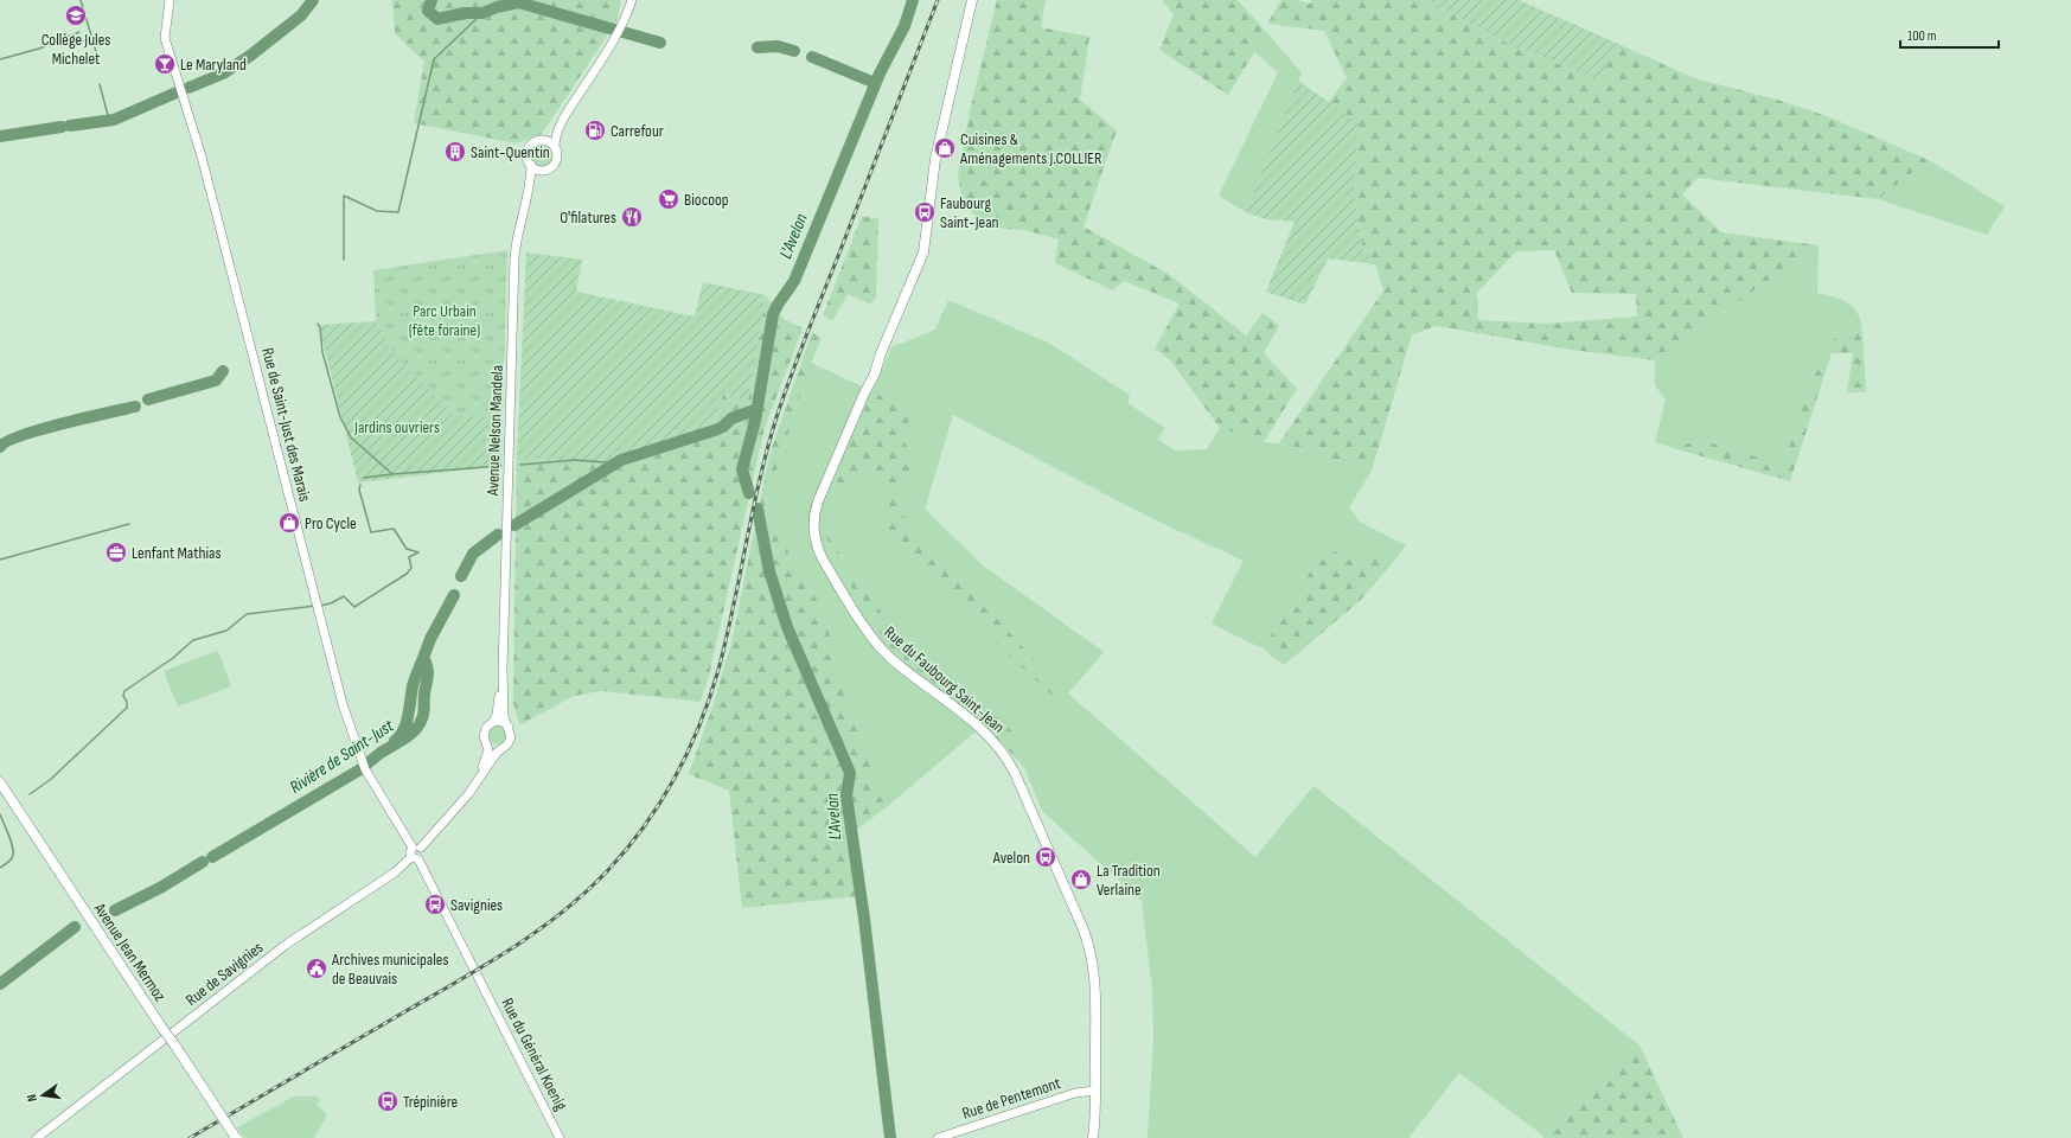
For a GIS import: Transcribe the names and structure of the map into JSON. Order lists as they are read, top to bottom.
{
  "streets": {
    "main road": ["Rue du Faubourg Saint-Jean", "Avenue Jean Mermoz"],
    "street": [
      "Rue de Saint-Just des Marais",
      "Avenue Nelson Mandela",
      "Rue de Savignies",
      "Rue du Général Koenig",
      "Rue de Pentemont"
    ]
  },
  "crossings": [
    ["Rue de Saint-Just des Marais", "Rue de Savignies"],
    ["Rue de Saint-Just des Marais", "Rue du Général Koenig"],
    ["Rue du Faubourg Saint-Jean", "Rue de Pentemont"]
  ],
  "water": ["L'Avelon", "Rivière de Saint-Just"],
  "parks": ["Parc Urbain (fête foraine)", "Jardins ouvriers"],
  "places": {
    "school or university": ["Collège Jules Michelet"],
    "bar": ["Le Maryland"],
    "fuel station": ["Carrefour"],
    "shop": ["Cuisines & Aménagements J.COLLIER", "Pro Cycle", "La Tradition Verlaine"],
    "building": ["Saint-Quentin"],
    "supermarket": ["Biocoop"],
    "bus stop": [
      "Faubourg Saint-Jean",
      "Avelon",
      "Savignies",
      "Trépinière"
    ],
    "restaurant": ["O'filatures"],
    "office": ["Lenfant Mathias"],
    "public building": ["Archives municipales de Beauvais"]
  },
  "scale_bar": "100 m",
  "north": "left"
}
